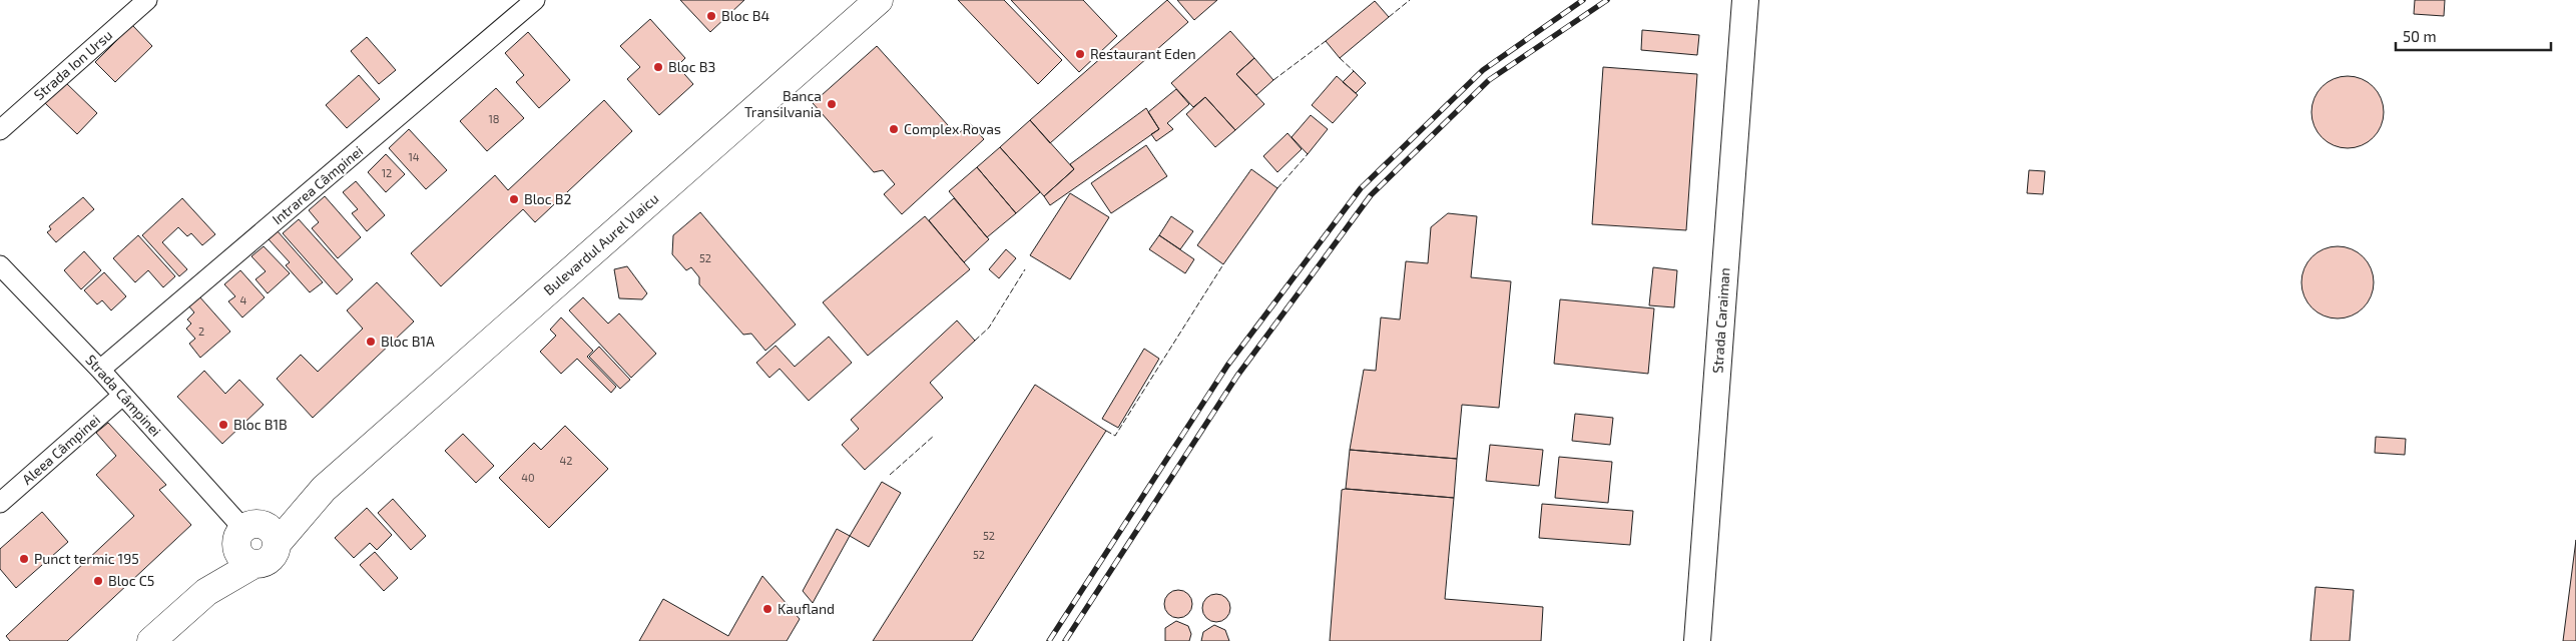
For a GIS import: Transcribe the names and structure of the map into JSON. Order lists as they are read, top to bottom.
{
  "streets": {
    "main road": ["Bulevardul Aurel Vlaicu"],
    "street": [
      "Strada Ion Ursu",
      "Intrarea Câmpinei",
      "Strada Caraiman",
      "Strada Câmpinei",
      "Aleea Câmpinei"
    ]
  },
  "crossings": [
    ["Intrarea Câmpinei", "Strada Câmpinei"],
    ["Bulevardul Aurel Vlaicu", "Strada Câmpinei"],
    ["Strada Câmpinei", "Aleea Câmpinei"]
  ],
  "places": [
    "Bloc B4",
    "Restaurant Eden",
    "Bloc B3",
    "Banca Transilvania",
    "Complex Rovas",
    "Bloc B2",
    "Bloc B1A",
    "Bloc B1B",
    "Punct termic 195",
    "Bloc C5",
    "Kaufland"
  ],
  "house_numbers": [
    "18",
    "14",
    "12",
    "52",
    "4",
    "2",
    "42",
    "40",
    "52",
    "52"
  ],
  "scale_bar": "50 m"
}
